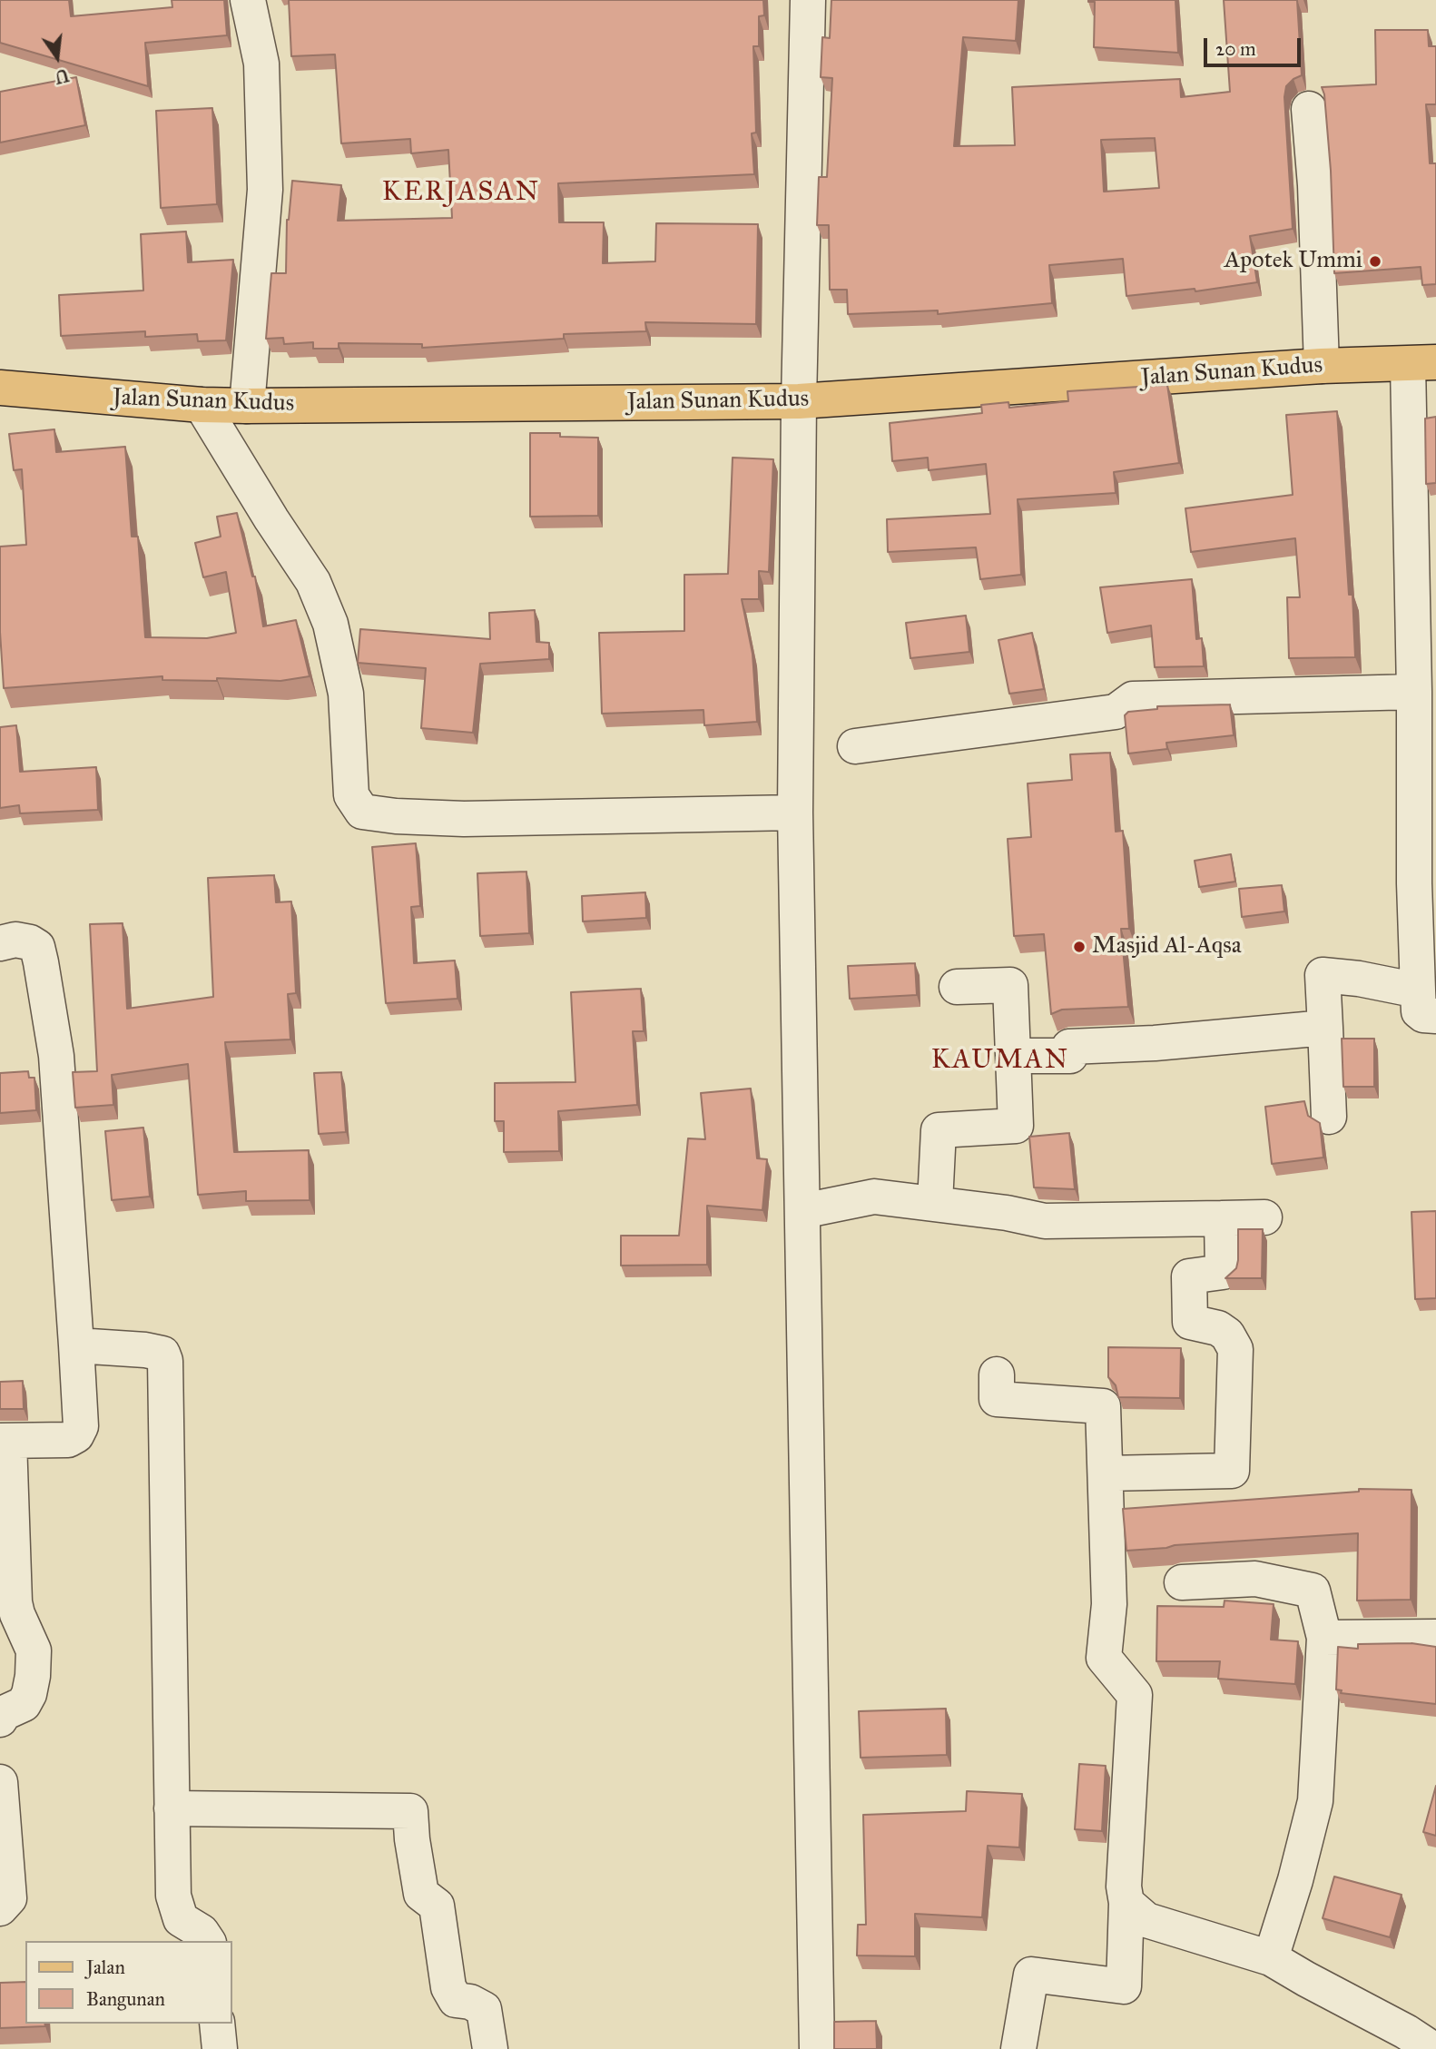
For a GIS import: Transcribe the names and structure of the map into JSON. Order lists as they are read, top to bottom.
{
  "streets": {
    "main road": ["Jalan Sunan Kudus"]
  },
  "districts": ["KERJASAN", "KAUMAN"],
  "places": ["Apotek Ummi", "Masjid Al-Aqsa"],
  "legend": ["Jalan", "Bangunan"],
  "scale_bar": "20 m",
  "north": "bottom"
}
